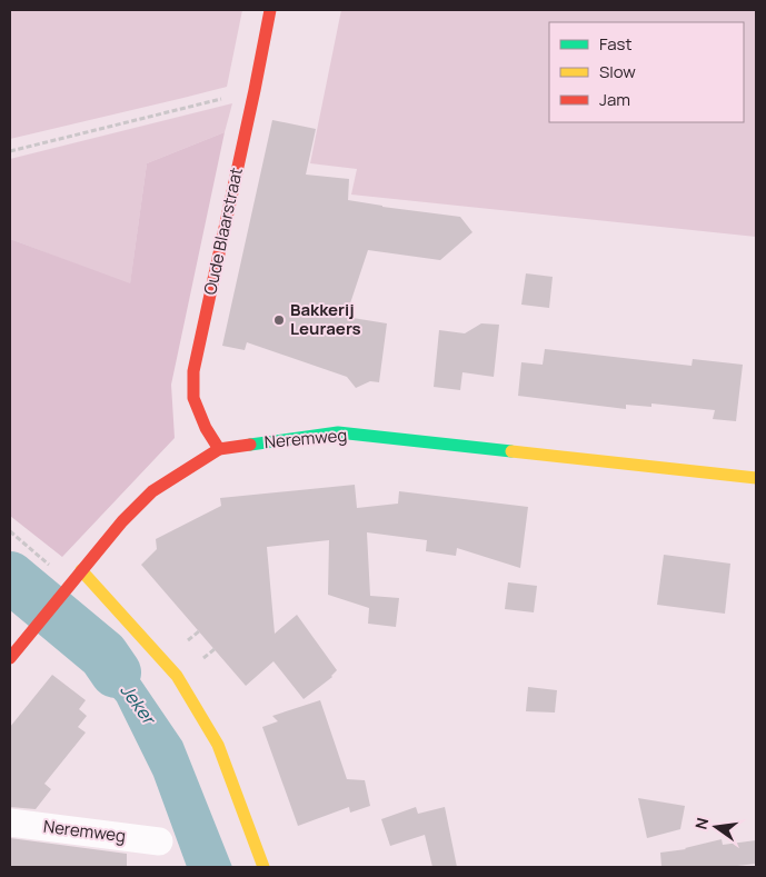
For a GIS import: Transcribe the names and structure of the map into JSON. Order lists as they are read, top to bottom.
{
  "streets": {
    "street": ["Oude Blaarstraat", "Neremweg"]
  },
  "crossings": [
    ["Oude Blaarstraat", "Neremweg"]
  ],
  "water": ["Jeker"],
  "places": ["Bakkerij Leuraers"],
  "legend": ["Fast", "Slow", "Jam"],
  "north": "left"
}
